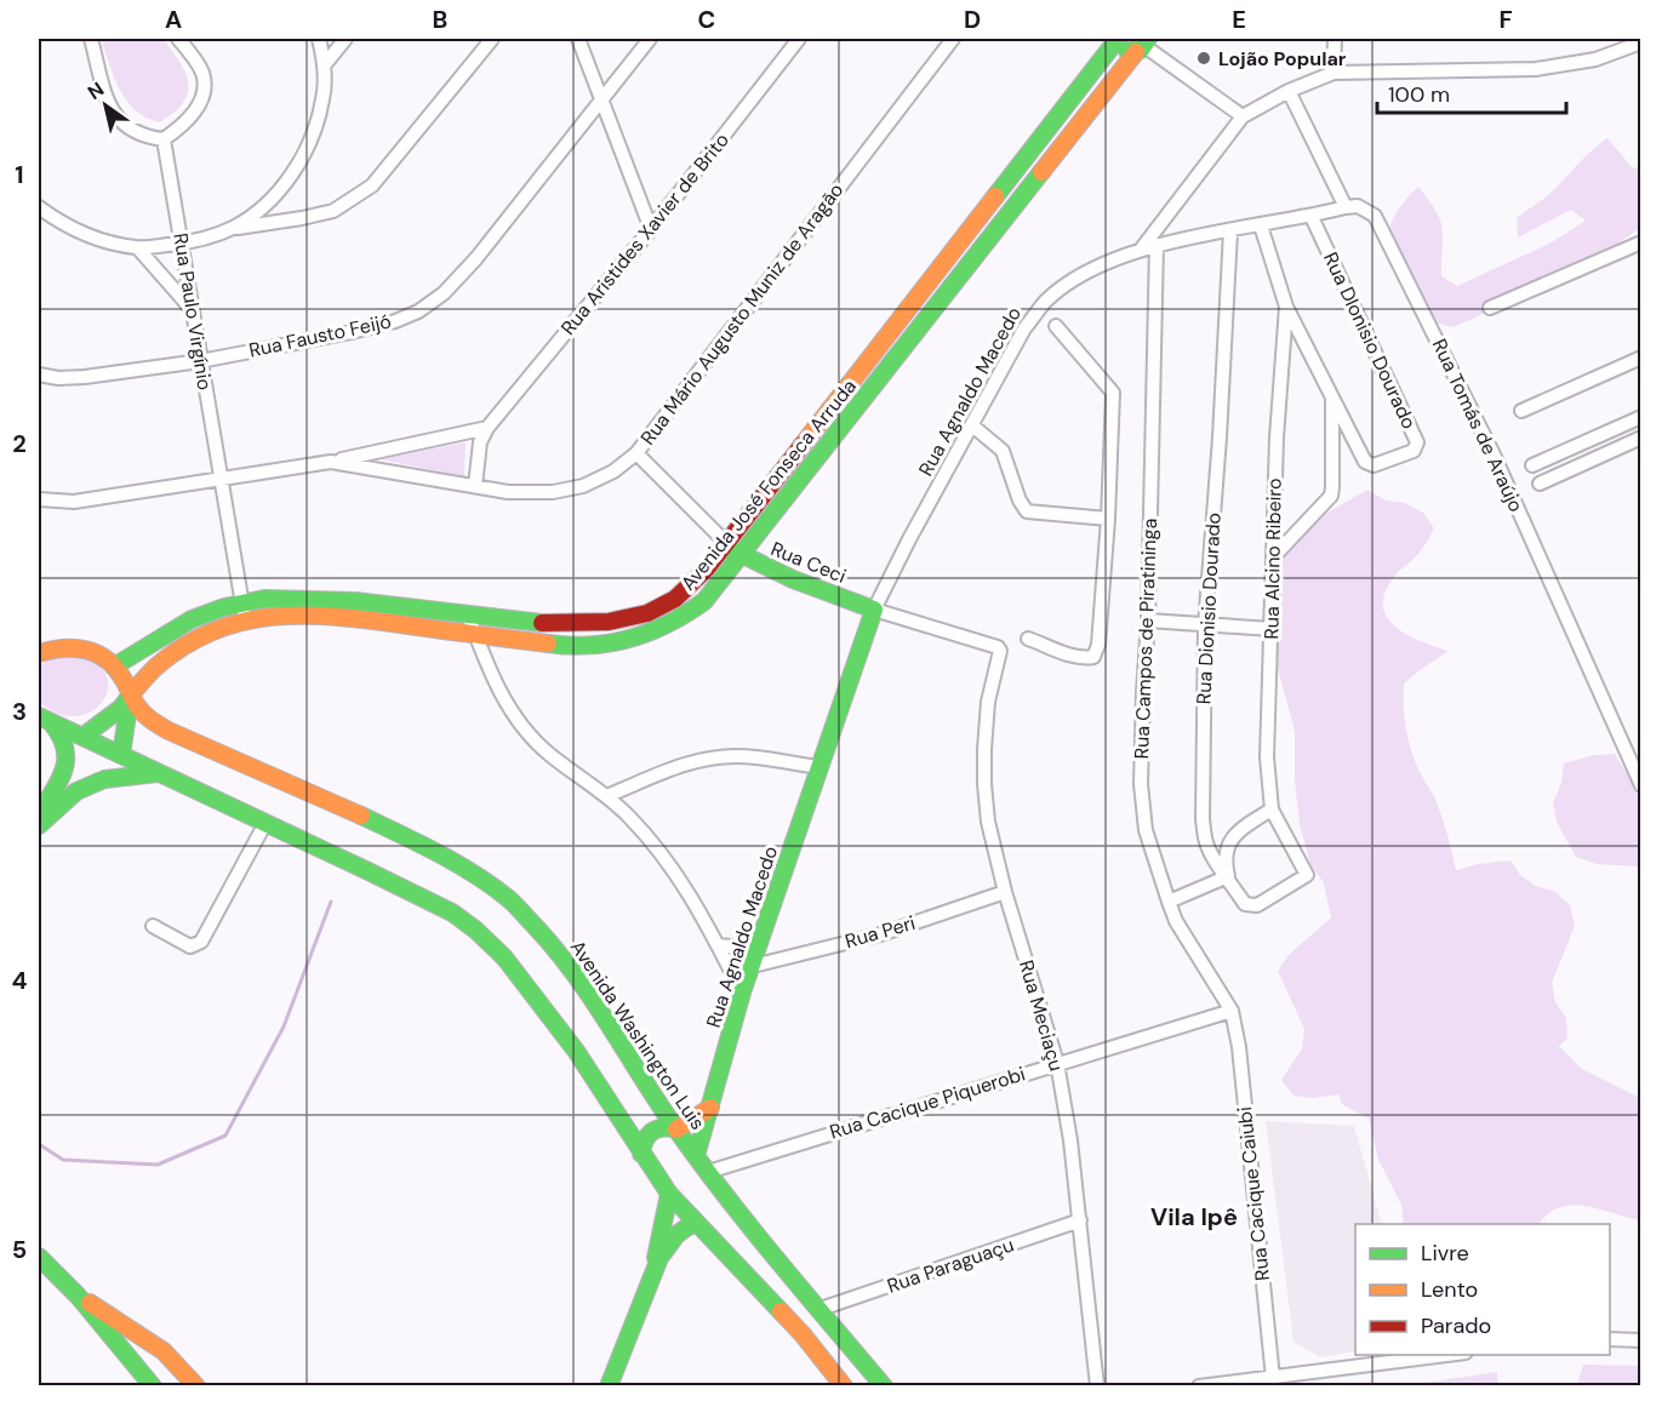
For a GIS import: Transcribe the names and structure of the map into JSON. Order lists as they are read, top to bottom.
{
  "streets": {
    "main road": [
      "Rua Agnaldo Macedo",
      "Avenida José Fonseca Arruda",
      "Rua Ceci",
      "Avenida Washington Luis"
    ],
    "street": [
      "Rua Aristides Xavier de Brito",
      "Rua Paulo Virgínio",
      "Rua Mário Augusto Muniz de Aragão",
      "Rua Fausto Feijó",
      "Rua DIonisio Dourado",
      "Rua Tomás de Araújo",
      "Rua Alcino Ribeiro",
      "Rua Dionisio Dourado",
      "Rua Campos de Piratininga",
      "Rua Peri",
      "Rua Meciaçu",
      "Rua Cacique Piquerobi",
      "Rua Cacique Caiubi",
      "Rua Paraguaçu"
    ]
  },
  "crossings": [
    ["Rua Aristides Xavier de Brito", "Rua Mário Augusto Muniz de Aragão"],
    ["Rua Paulo Virgínio", "Rua Fausto Feijó"],
    ["Rua Paulo Virgínio", "Avenida José Fonseca Arruda"],
    ["Rua Mário Augusto Muniz de Aragão", "Rua Ceci"],
    ["Rua Agnaldo Macedo", "Rua Ceci"],
    ["Rua Agnaldo Macedo", "Rua Peri"],
    ["Rua Agnaldo Macedo", "Avenida Washington Luis"],
    ["Avenida José Fonseca Arruda", "Rua Ceci"],
    ["Avenida José Fonseca Arruda", "Avenida Washington Luis"],
    ["Rua Alcino Ribeiro", "Rua Dionisio Dourado"],
    ["Rua Ceci", "Rua Meciaçu"],
    ["Rua Campos de Piratininga", "Rua Cacique Piquerobi"],
    ["Rua Campos de Piratininga", "Rua Cacique Caiubi"],
    ["Rua Peri", "Rua Meciaçu"],
    ["Rua Meciaçu", "Rua Cacique Piquerobi"],
    ["Rua Meciaçu", "Rua Paraguaçu"],
    ["Avenida Washington Luis", "Rua Cacique Piquerobi"],
    ["Avenida Washington Luis", "Rua Paraguaçu"],
    ["Rua Cacique Piquerobi", "Rua Cacique Caiubi"]
  ],
  "districts": ["Vila Ipê"],
  "places": ["Lojão Popular"],
  "legend": ["Livre", "Lento", "Parado"],
  "scale_bar": "100 m",
  "north": "top left",
  "grid": {
    "columns": [
      "A",
      "B",
      "C",
      "D",
      "E",
      "F"
    ],
    "rows": [
      "1",
      "2",
      "3",
      "4",
      "5"
    ]
  }
}
